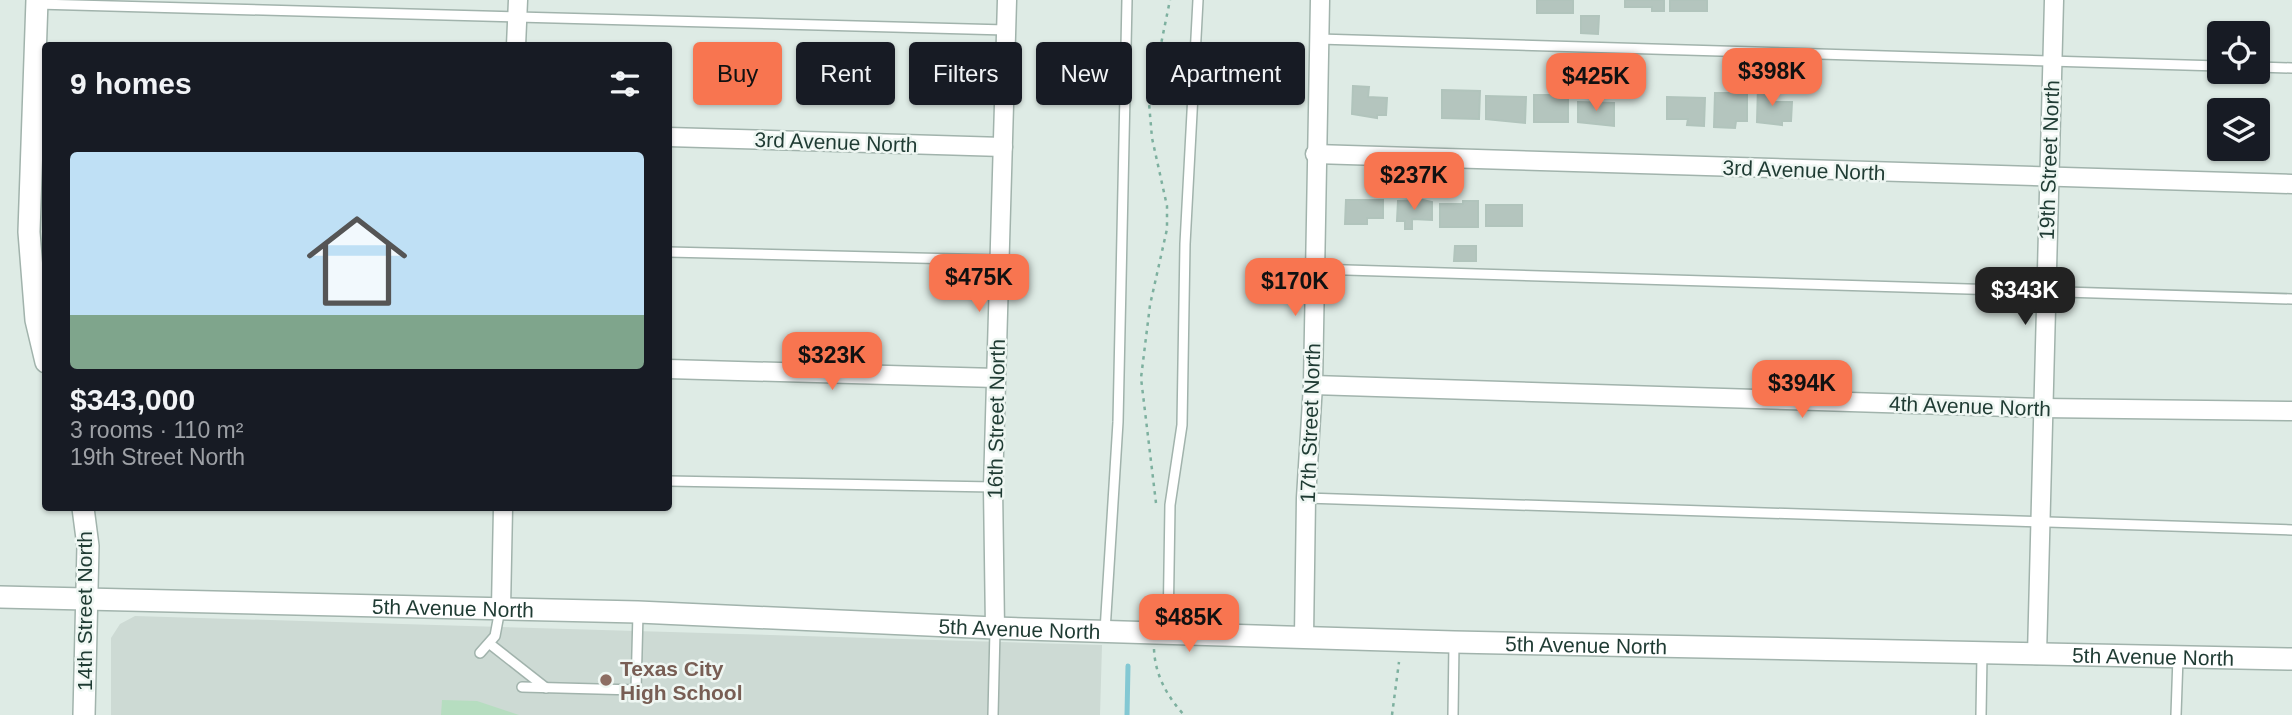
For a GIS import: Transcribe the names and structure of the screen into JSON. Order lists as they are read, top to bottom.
{
  "streets": {
    "street": [
      "3rd Avenue North",
      "19th Street North",
      "4th Avenue North",
      "16th Street North",
      "17th Street North",
      "5th Avenue North",
      "14th Street North"
    ]
  },
  "crossings": [
    ["3rd Avenue North", "19th Street North"],
    ["3rd Avenue North", "16th Street North"],
    ["3rd Avenue North", "17th Street North"],
    ["19th Street North", "4th Avenue North"],
    ["19th Street North", "5th Avenue North"],
    ["4th Avenue North", "17th Street North"],
    ["16th Street North", "5th Avenue North"],
    ["17th Street North", "5th Avenue North"],
    ["5th Avenue North", "14th Street North"]
  ],
  "places": ["Texas City High School"],
  "page": {
    "chip": [
      "Buy",
      "Rent",
      "Filters",
      "New",
      "Apartment"
    ],
    "heading": "9 homes",
    "price": [
      "$398K",
      "$425K",
      "$237K",
      "$475K",
      "$170K",
      "$343K",
      "$323K",
      "$394K",
      "$485K"
    ],
    "list": [
      {
        "name": "$343,000",
        "note": "3 rooms · 110 m² · 19th Street North"
      }
    ]
  }
}
